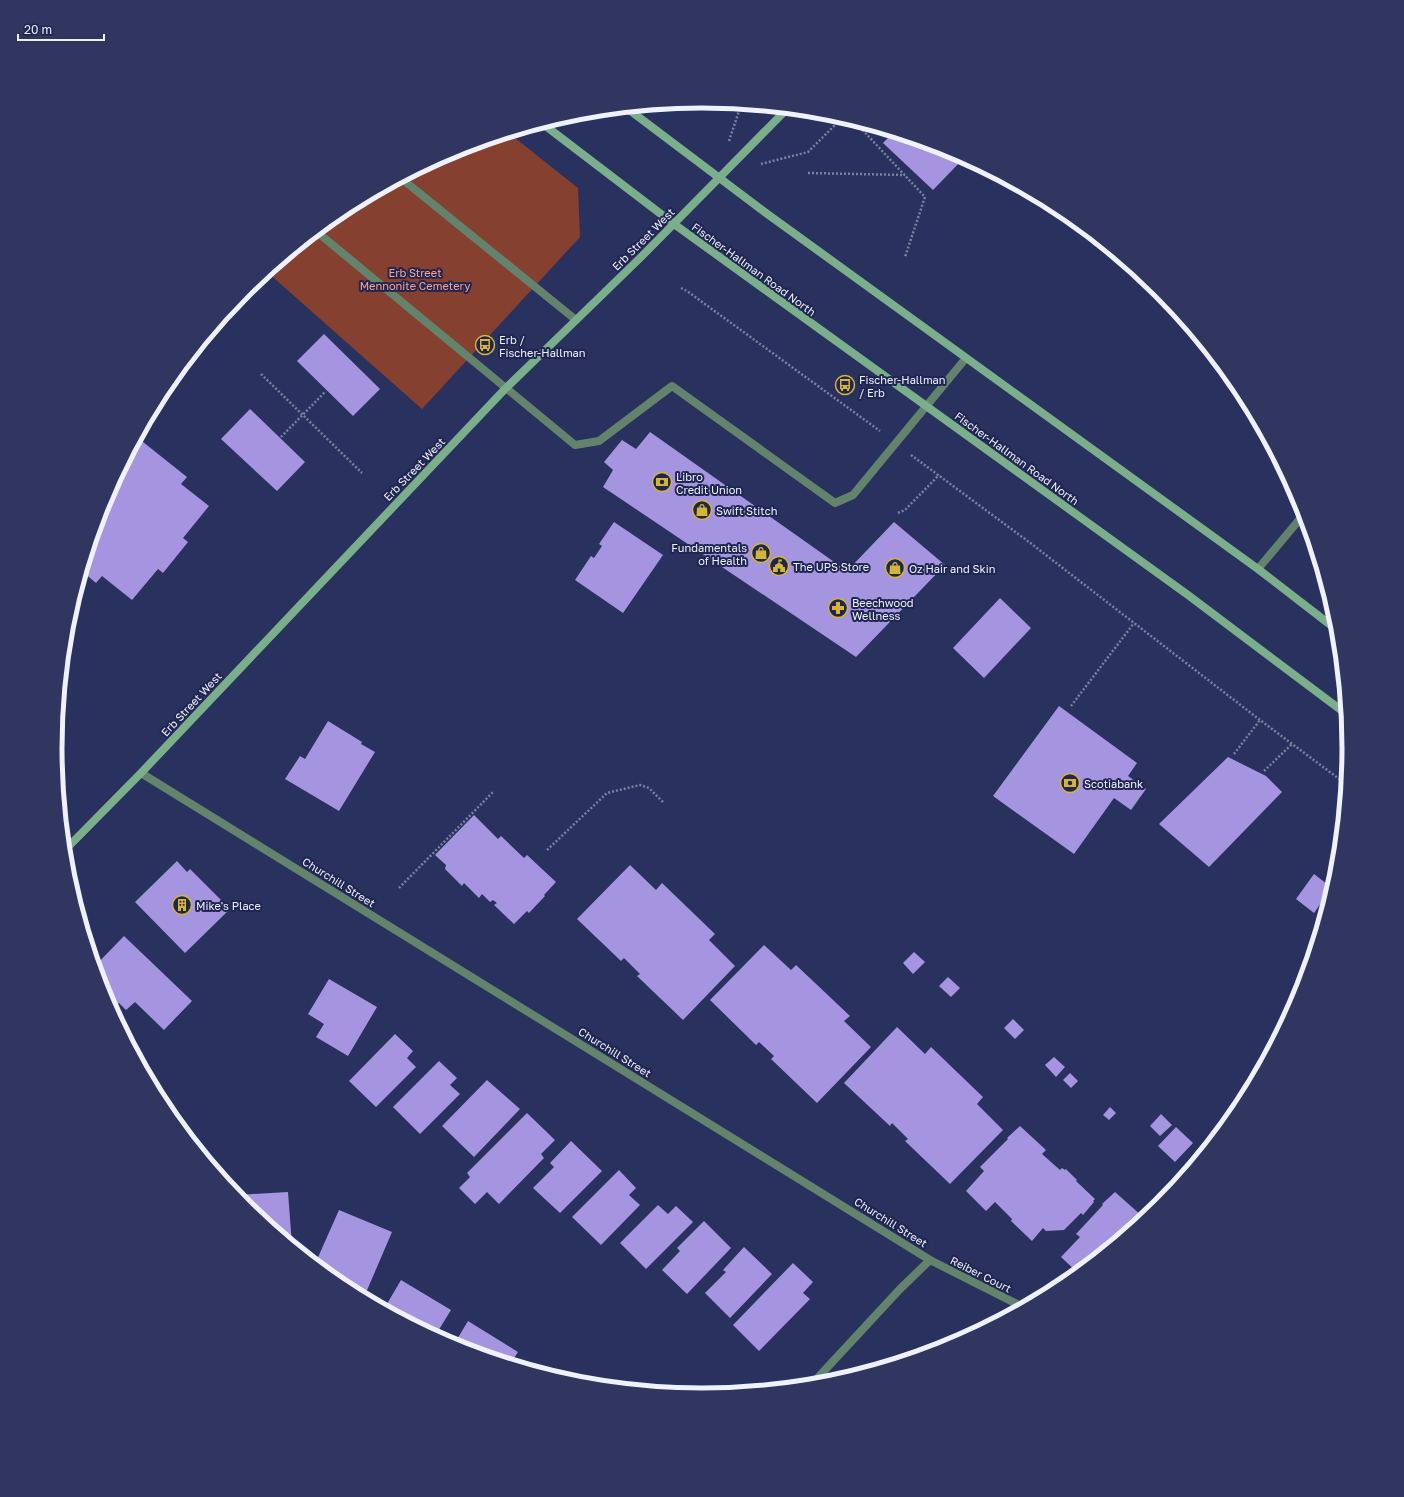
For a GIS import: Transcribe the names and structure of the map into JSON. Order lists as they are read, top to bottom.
{
  "streets": {
    "main road": ["Erb Street West", "Fischer-Hallman Road North"],
    "street": ["Churchill Street", "Reiber Court"]
  },
  "crossings": [
    ["Erb Street West", "Fischer-Hallman Road North"],
    ["Erb Street West", "Churchill Street"],
    ["Churchill Street", "Reiber Court"]
  ],
  "parks": ["Erb Street Mennonite Cemetery"],
  "places": {
    "bus stop": ["Erb / Fischer-Hallman", "Fischer-Hallman / Erb"],
    "bank": ["Libro Credit Union", "Scotiabank"],
    "shop": ["Swift Stitch", "Fundamentals of Health", "Oz Hair and Skin"],
    "public building": ["The UPS Store"],
    "pharmacy": ["Beechwood Wellness"],
    "building": ["Mike's Place"]
  },
  "scale_bar": "20 m"
}
